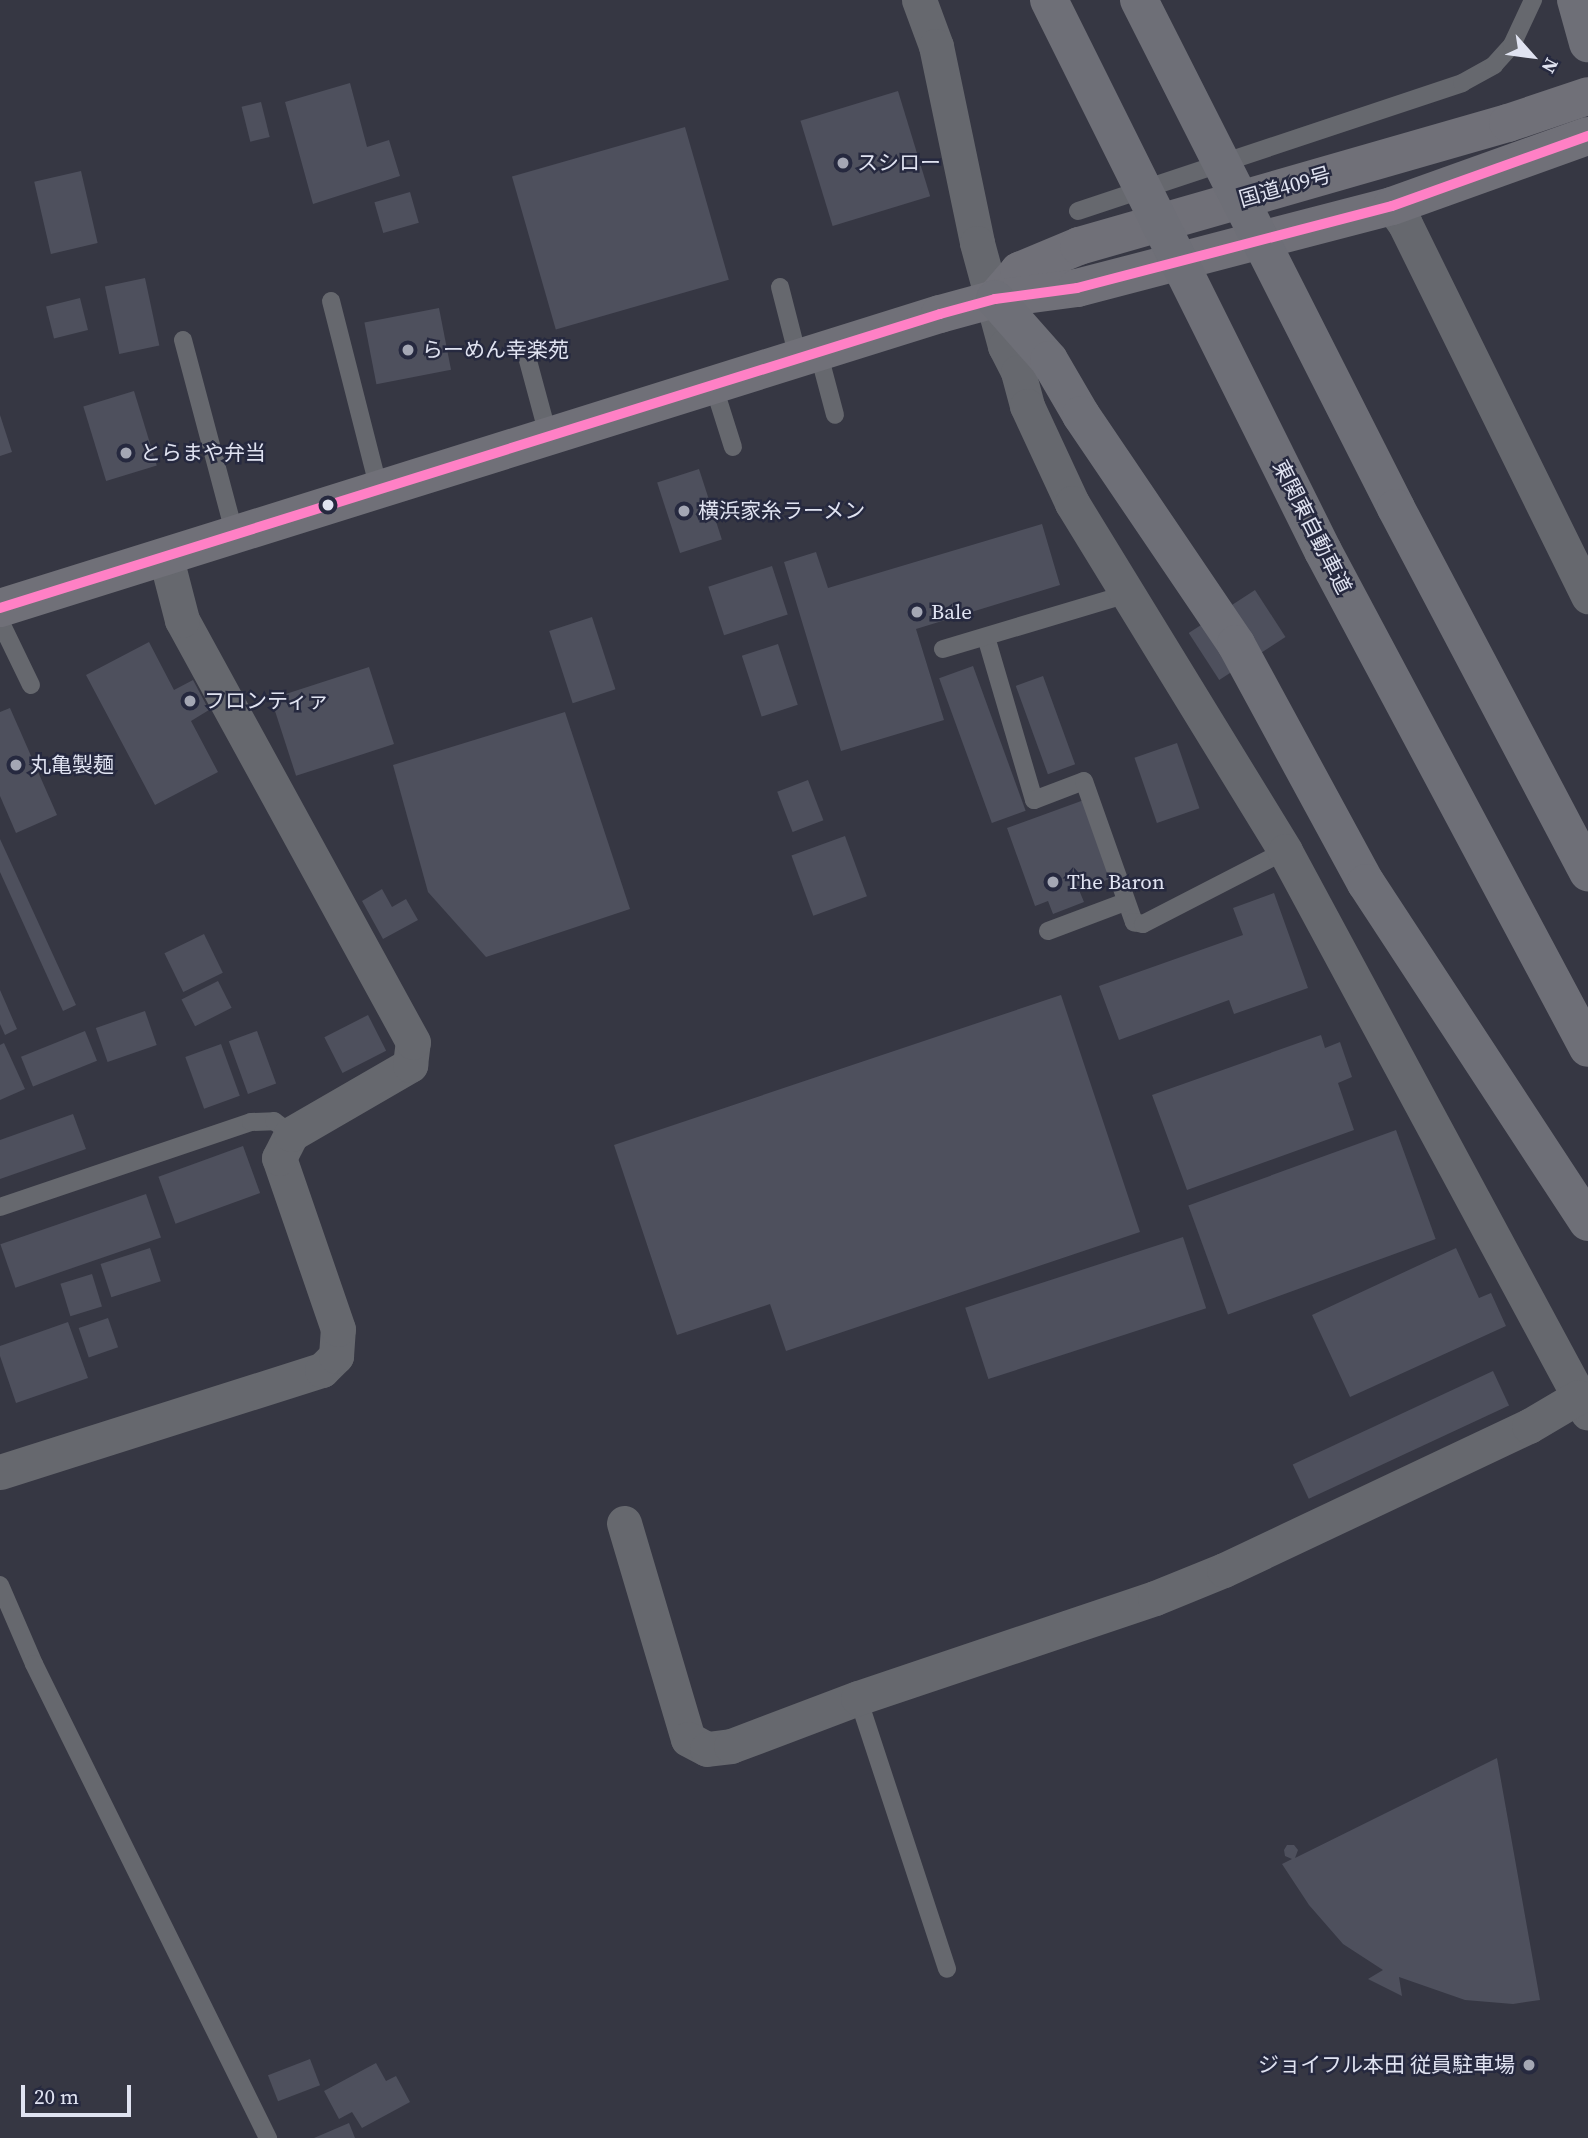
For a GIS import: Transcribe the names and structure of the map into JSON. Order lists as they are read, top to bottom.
{
  "streets": {
    "highway": ["国道409号", "東関東自動車道"]
  },
  "places": [
    "スシロー",
    "らーめん幸楽苑",
    "とらまや弁当",
    "横浜家糸ラーメン",
    "Bale",
    "フロンティァ",
    "丸亀製麺",
    "The Baron",
    "ジョイフル本田 従員駐車場"
  ],
  "scale_bar": "20 m",
  "north": "bottom right"
}
